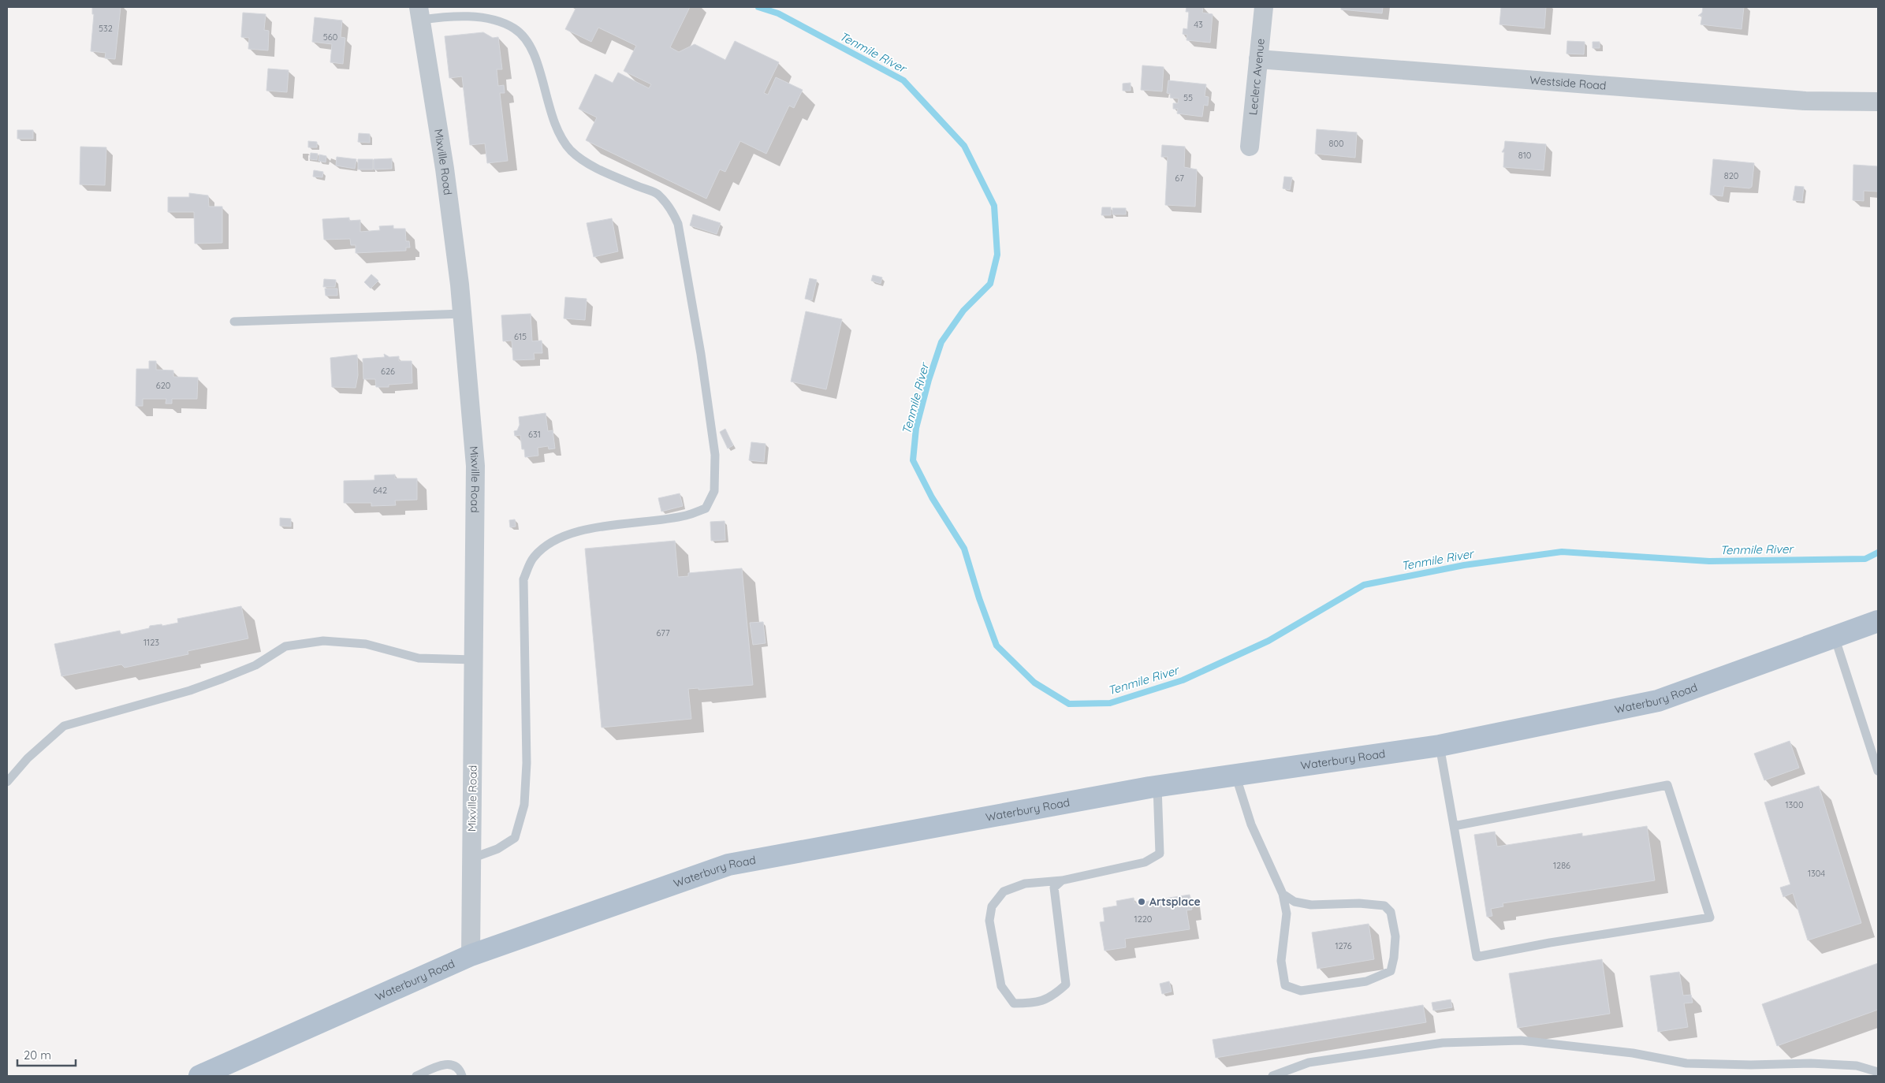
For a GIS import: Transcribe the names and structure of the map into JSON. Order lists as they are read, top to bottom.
{
  "streets": {
    "main road": ["Waterbury Road"],
    "street": ["Leclerc Avenue", "Westside Road", "Mixville Road"]
  },
  "crossings": [
    ["Leclerc Avenue", "Westside Road"],
    ["Mixville Road", "Waterbury Road"]
  ],
  "water": ["Tenmile River"],
  "places": ["Artsplace"],
  "house_numbers": [
    "43",
    "532",
    "560",
    "55",
    "800",
    "810",
    "820",
    "67",
    "615",
    "626",
    "620",
    "631",
    "642",
    "677",
    "1123",
    "1300",
    "1286",
    "1304",
    "1220",
    "1276"
  ],
  "scale_bar": "20 m"
}
